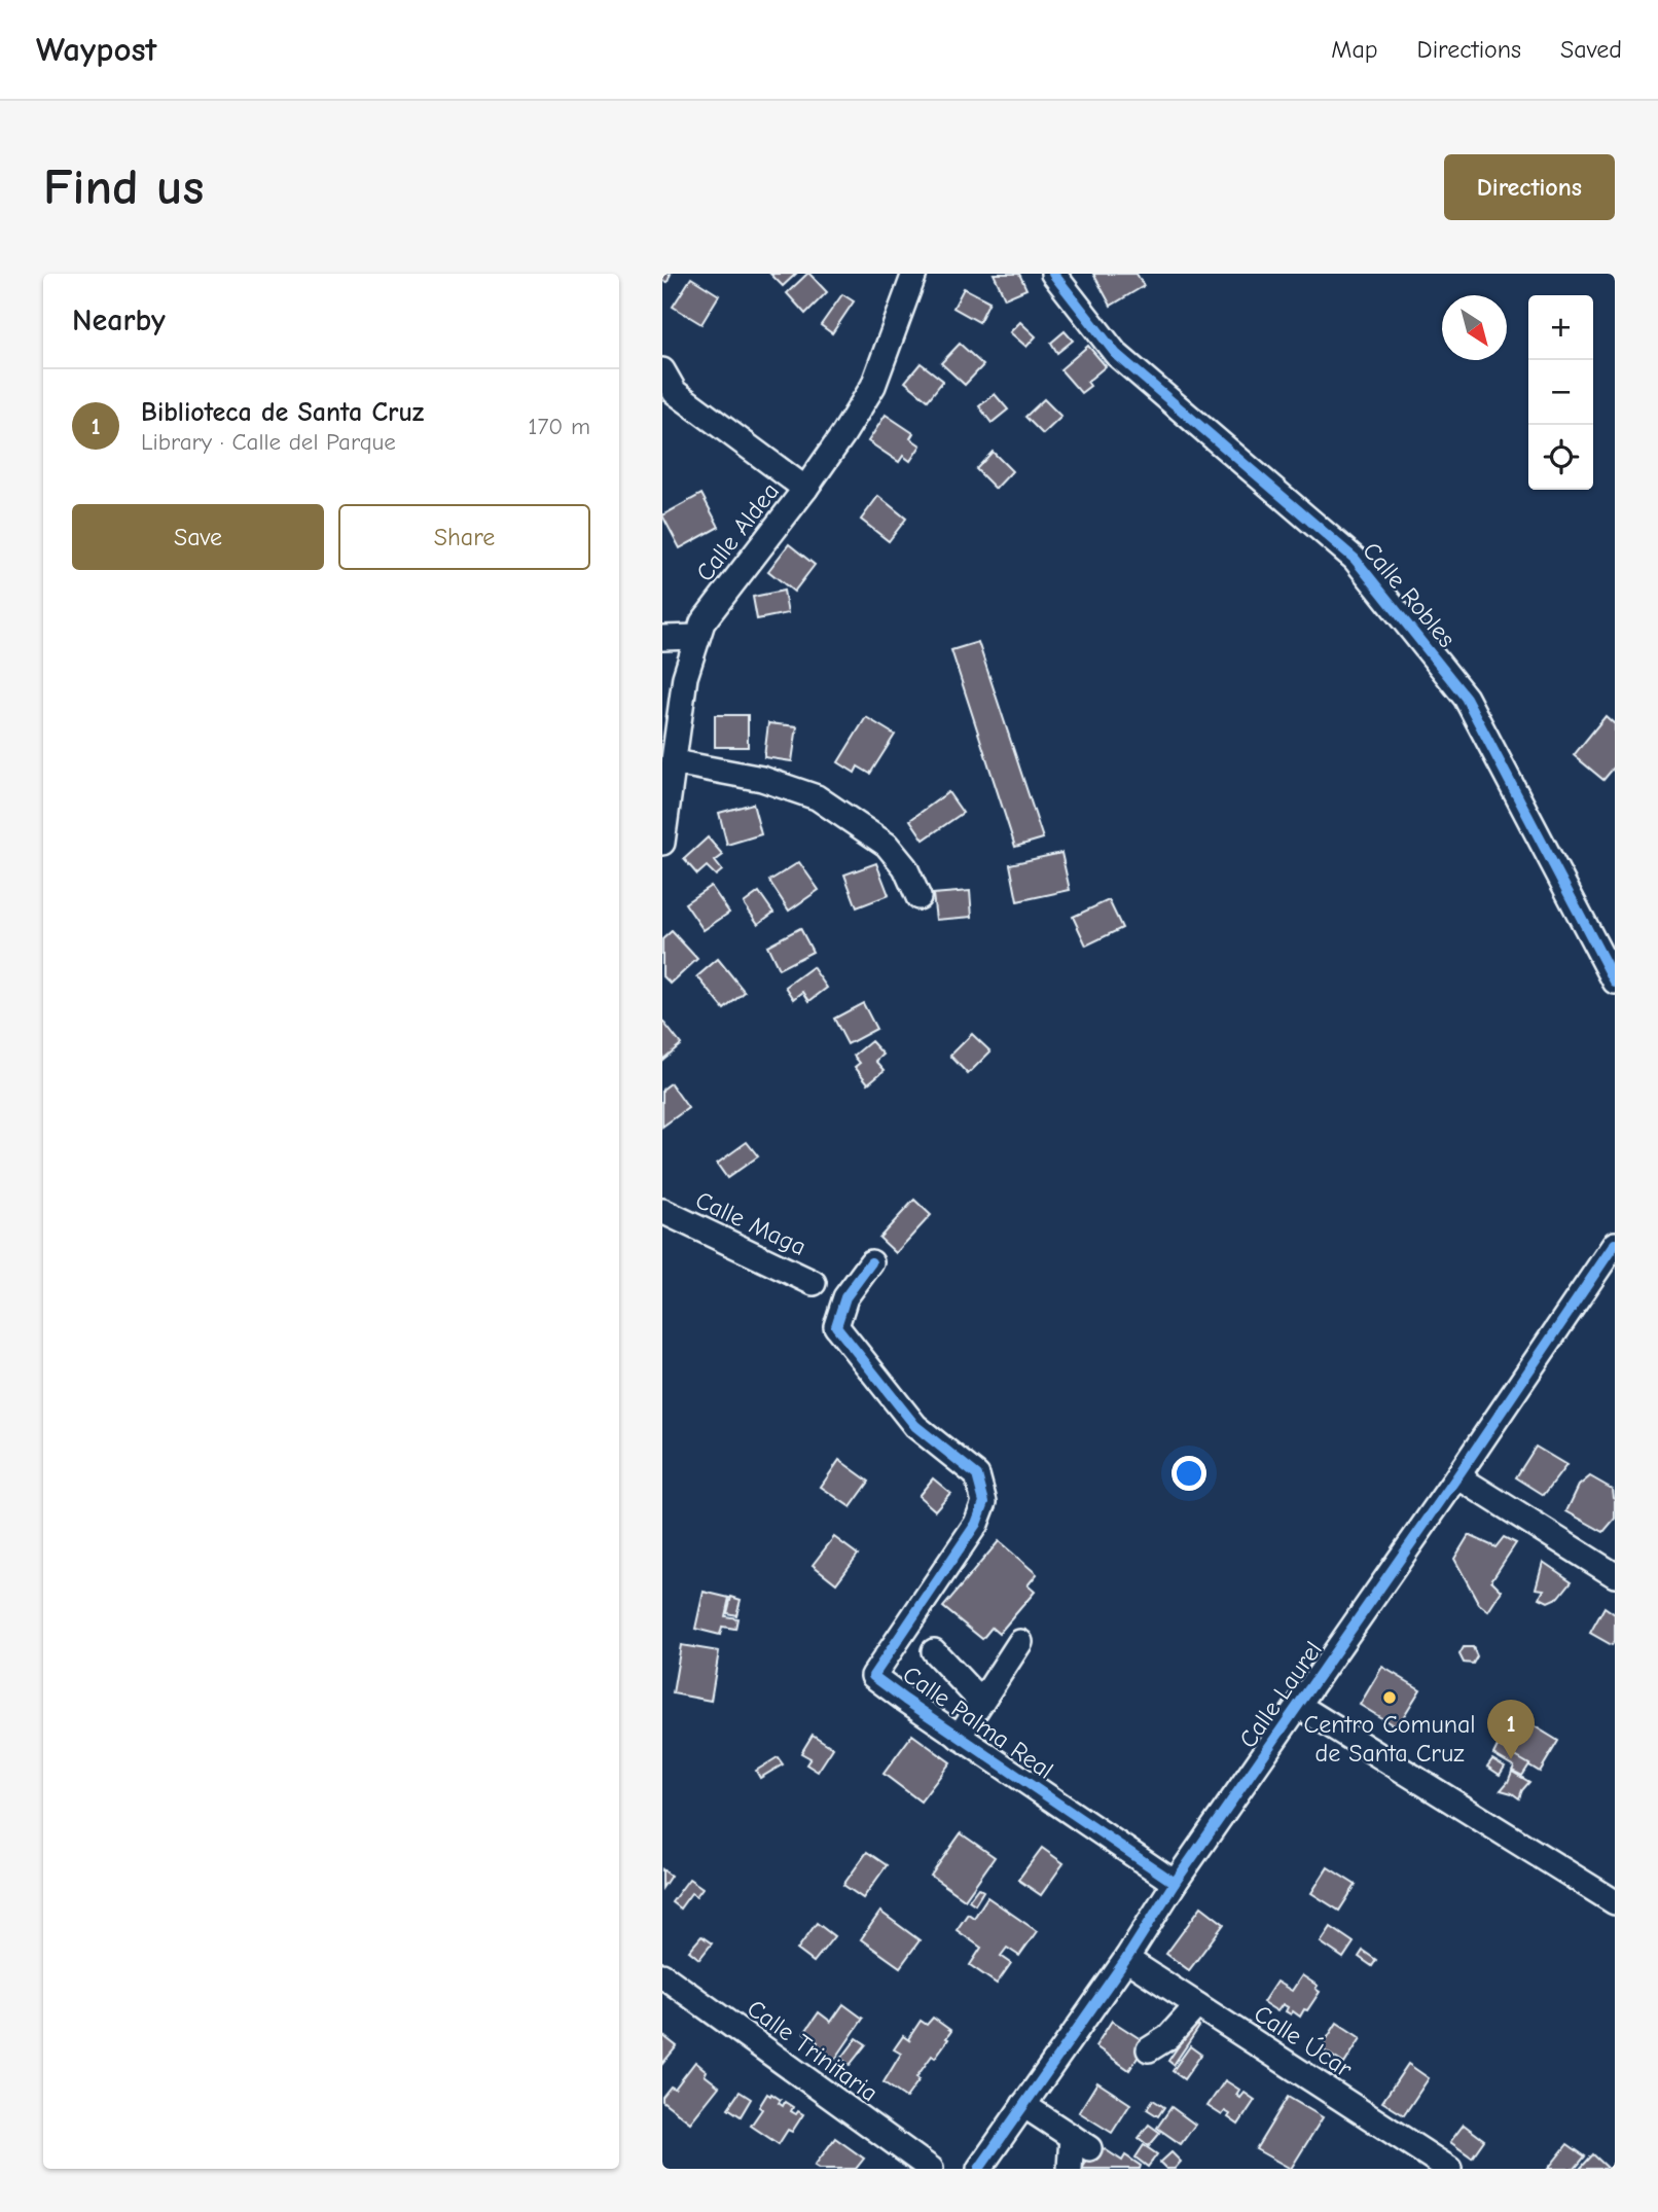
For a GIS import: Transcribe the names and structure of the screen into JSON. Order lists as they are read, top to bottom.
{
  "streets": {
    "street": [
      "Calle Aldea",
      "Calle Robles",
      "Calle Maga",
      "Calle Laurel",
      "Calle Palma Real",
      "Calle Úcar",
      "Calle Trinitaria"
    ]
  },
  "crossings": [
    ["Calle Laurel", "Calle Palma Real"],
    ["Calle Laurel", "Calle Úcar"]
  ],
  "places": ["Centro Comunal de Santa Cruz"],
  "north": "bottom right",
  "page": {
    "header": "Waypost",
    "nav": ["Map", "Directions", "Saved"],
    "buttons": [
      "Directions",
      ["Save", "Share"]
    ],
    "title": "Find us",
    "heading": "Nearby",
    "map_buttons": ["+", "−"],
    "list": [
      {
        "mark": "1",
        "name": "Biblioteca de Santa Cruz",
        "note": "Library · Calle del Parque",
        "value": "170 m"
      }
    ],
    "pins": "1"
  }
}
